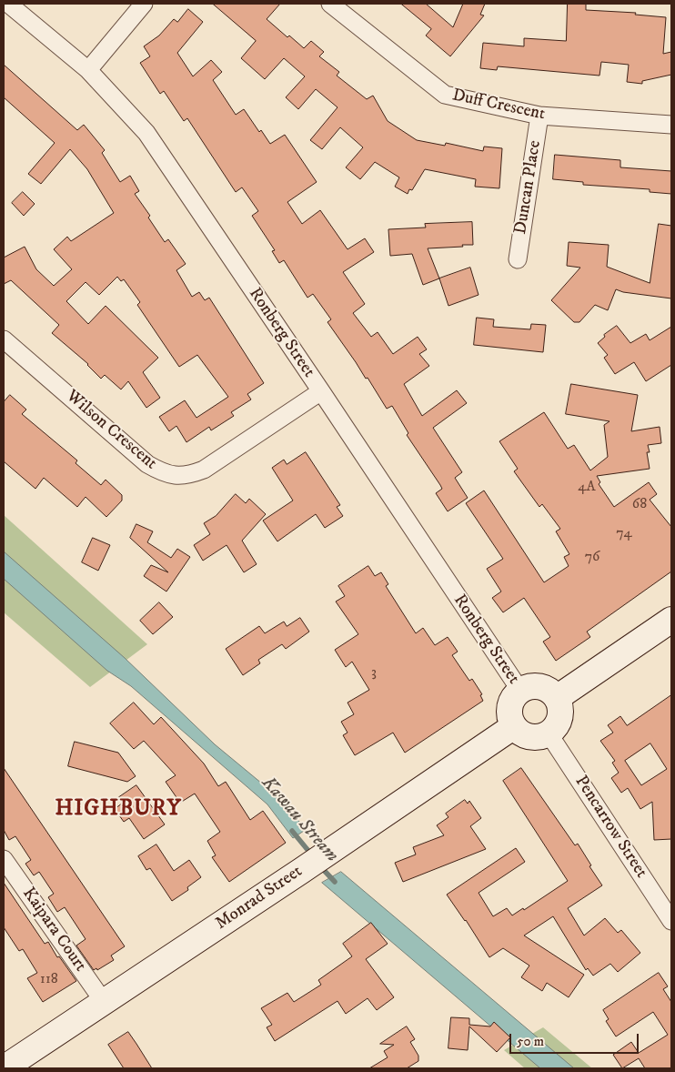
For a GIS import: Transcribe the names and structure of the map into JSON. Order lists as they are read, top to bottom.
{
  "streets": {
    "street": [
      "Duff Crescent",
      "Duncan Place",
      "Ronberg Street",
      "Wilson Crescent",
      "Pencarrow Street",
      "Monrad Street",
      "Kaipara Court"
    ]
  },
  "crossings": [
    ["Duff Crescent", "Duncan Place"],
    ["Ronberg Street", "Wilson Crescent"],
    ["Ronberg Street", "Pencarrow Street"],
    ["Ronberg Street", "Monrad Street"],
    ["Pencarrow Street", "Monrad Street"],
    ["Monrad Street", "Kaipara Court"]
  ],
  "districts": ["HIGHBURY"],
  "water": ["Kawau Stream"],
  "house_numbers": [
    "4A",
    "68",
    "74",
    "76",
    "3",
    "118"
  ],
  "scale_bar": "50 m"
}
